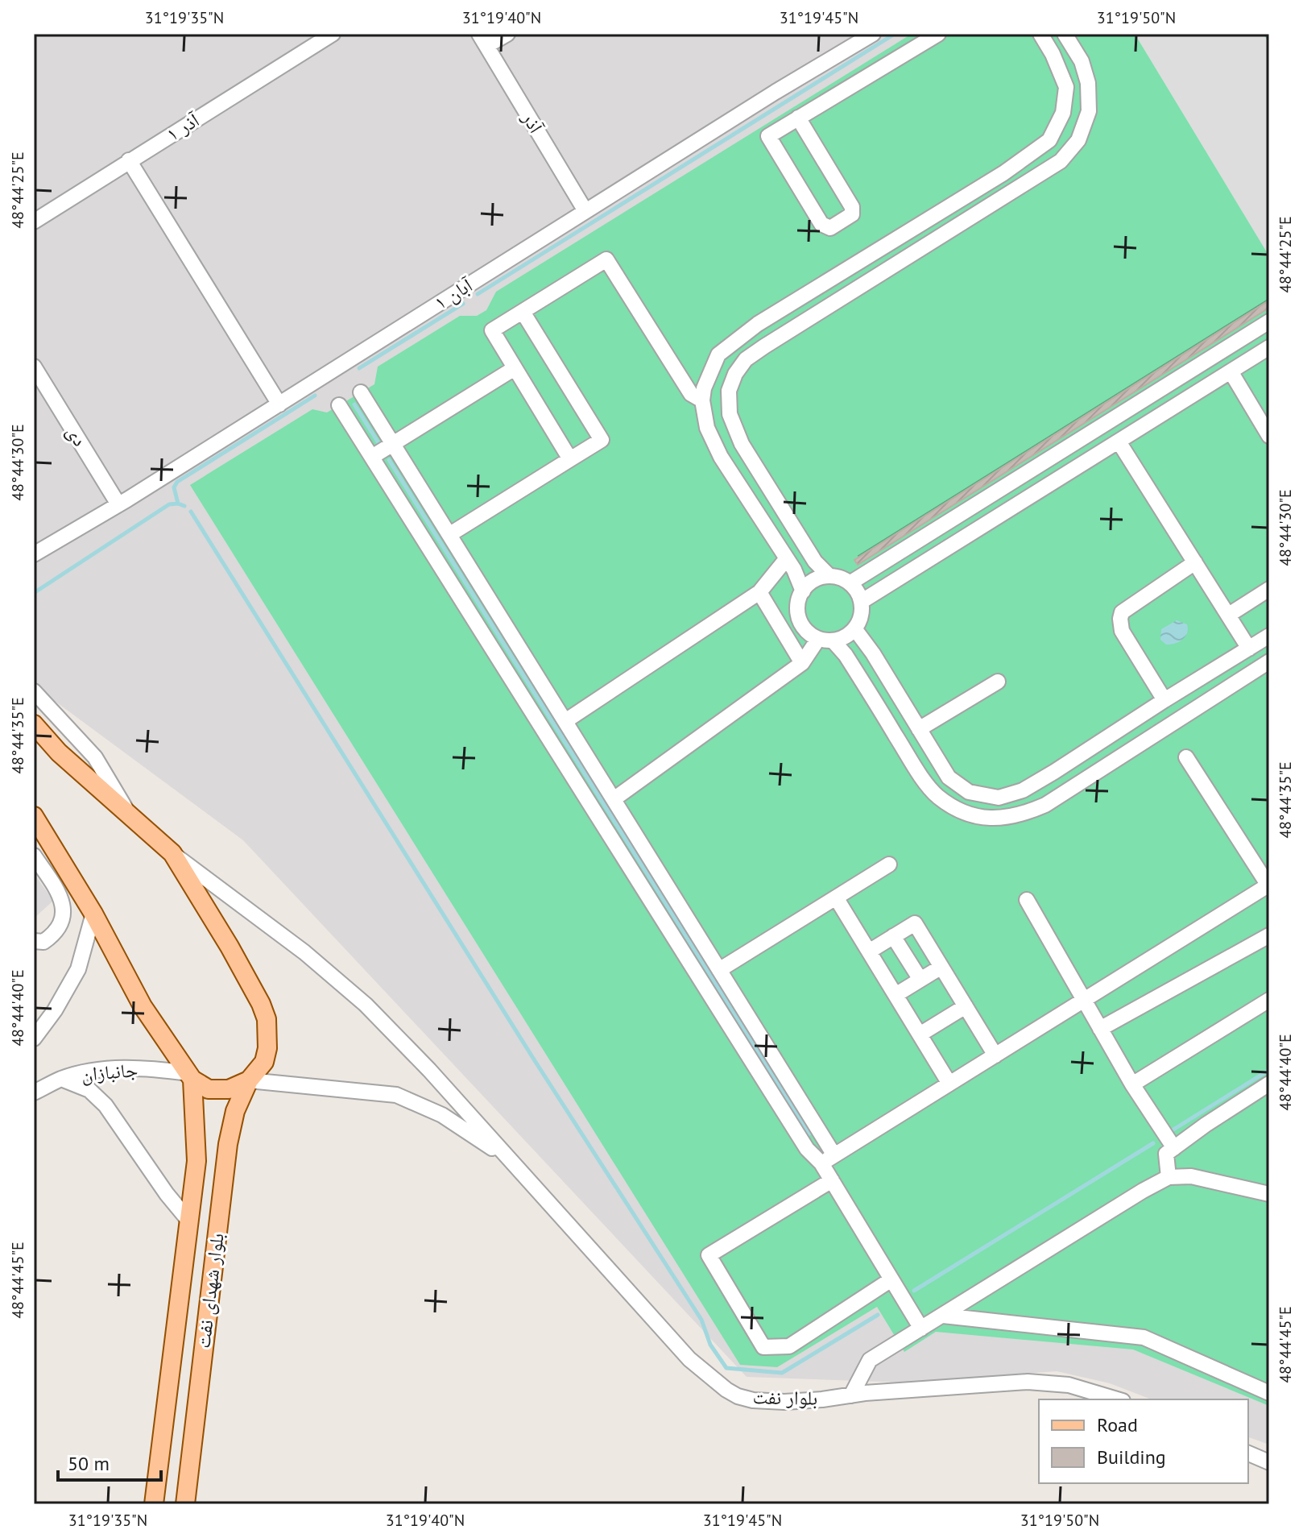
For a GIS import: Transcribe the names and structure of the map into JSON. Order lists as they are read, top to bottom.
{
  "streets": {
    "main road": ["بلوار شهدای نفت"],
    "street": [
      "آذر",
      "آذر ۱",
      "آبان ۱",
      "دی",
      "جانبازان",
      "بلوار نفت"
    ]
  },
  "crossings": [
    ["آذر", "آبان ۱"],
    ["آبان ۱", "دی"],
    ["جانبازان", "بلوار شهدای نفت"]
  ],
  "legend": ["Road", "Building"],
  "scale_bar": "50 m",
  "coordinates": [
    "31°19'35\"N",
    "31°19'40\"N",
    "31°19'45\"N",
    "31°19'50\"N",
    "48°44'25\"E",
    "48°44'30\"E",
    "48°44'35\"E",
    "48°44'40\"E",
    "48°44'45\"E"
  ]
}
